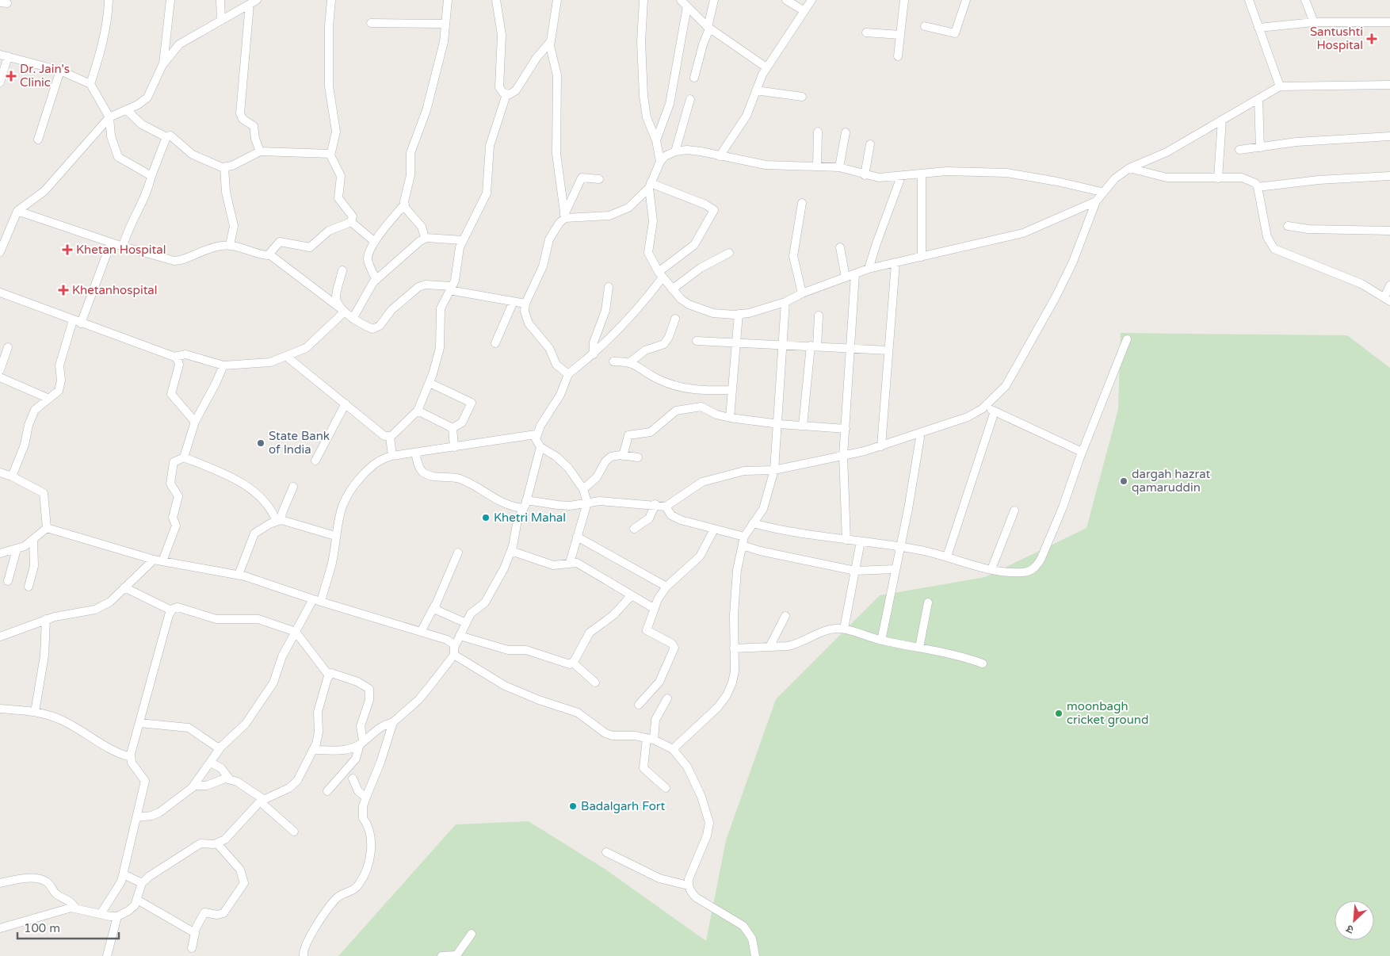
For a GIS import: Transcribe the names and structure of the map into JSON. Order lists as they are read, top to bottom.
{
  "places": {
    "health": [
      "Santushti Hospital",
      "Dr. Jain's Clinic",
      "Khetan Hospital",
      "Khetanhospital"
    ],
    "other": [
      "State Bank of India",
      "dargah hazrat qamaruddin",
      "Khetri Mahal",
      "moonbagh cricket ground",
      "Badalgarh Fort"
    ]
  },
  "scale_bar": "100 m",
  "north": "bottom left"
}
